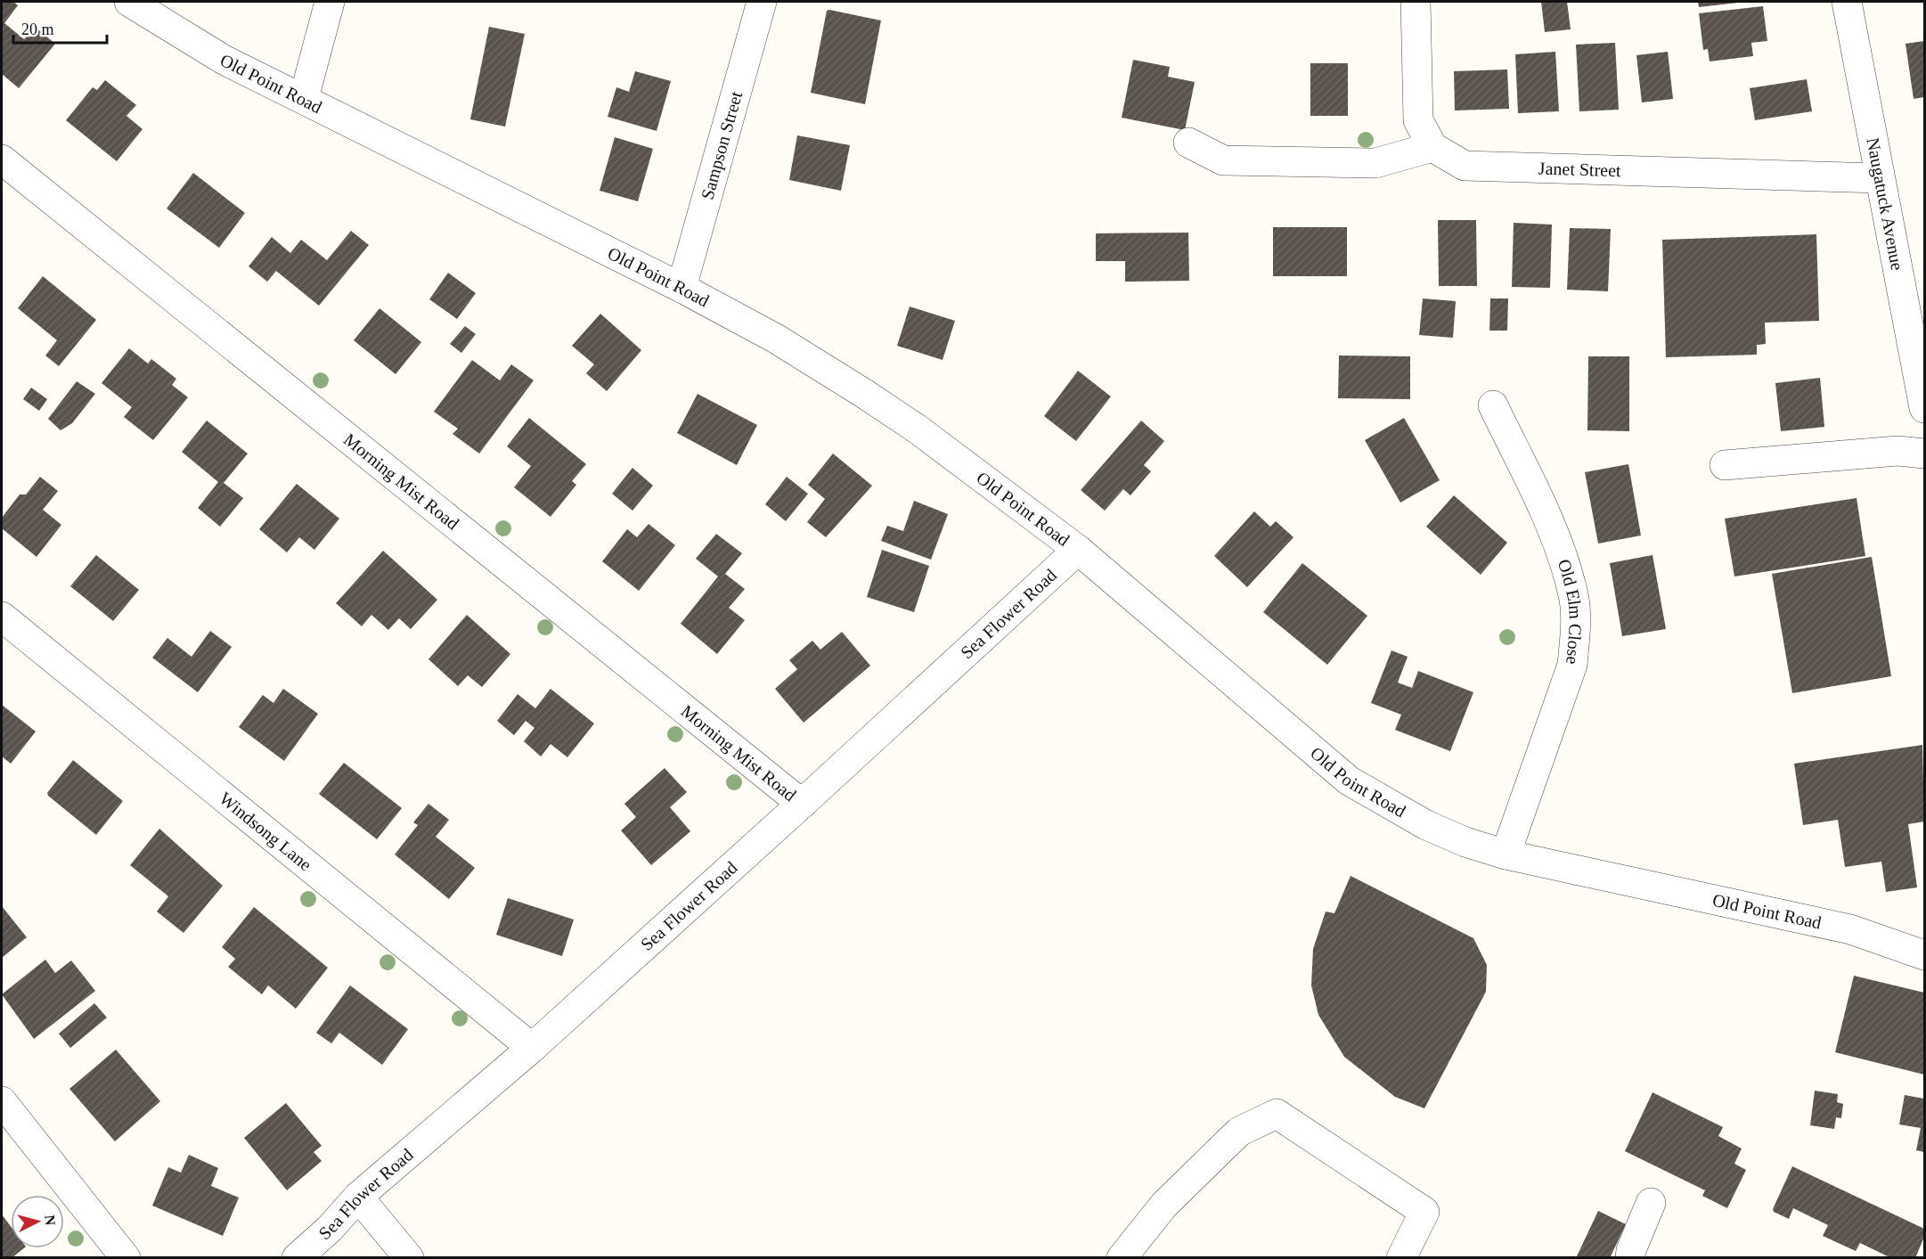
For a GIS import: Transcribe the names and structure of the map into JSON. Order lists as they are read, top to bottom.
{
  "streets": {
    "street": [
      "Old Point Road",
      "Sampson Street",
      "Janet Street",
      "Naugatuck Avenue",
      "Morning Mist Road",
      "Old Elm Close",
      "Sea Flower Road",
      "Windsong Lane"
    ]
  },
  "crossings": [
    ["Old Point Road", "Sampson Street"],
    ["Old Point Road", "Old Elm Close"],
    ["Old Point Road", "Sea Flower Road"],
    ["Janet Street", "Naugatuck Avenue"],
    ["Morning Mist Road", "Sea Flower Road"],
    ["Sea Flower Road", "Windsong Lane"]
  ],
  "scale_bar": "20 m",
  "north": "right"
}
